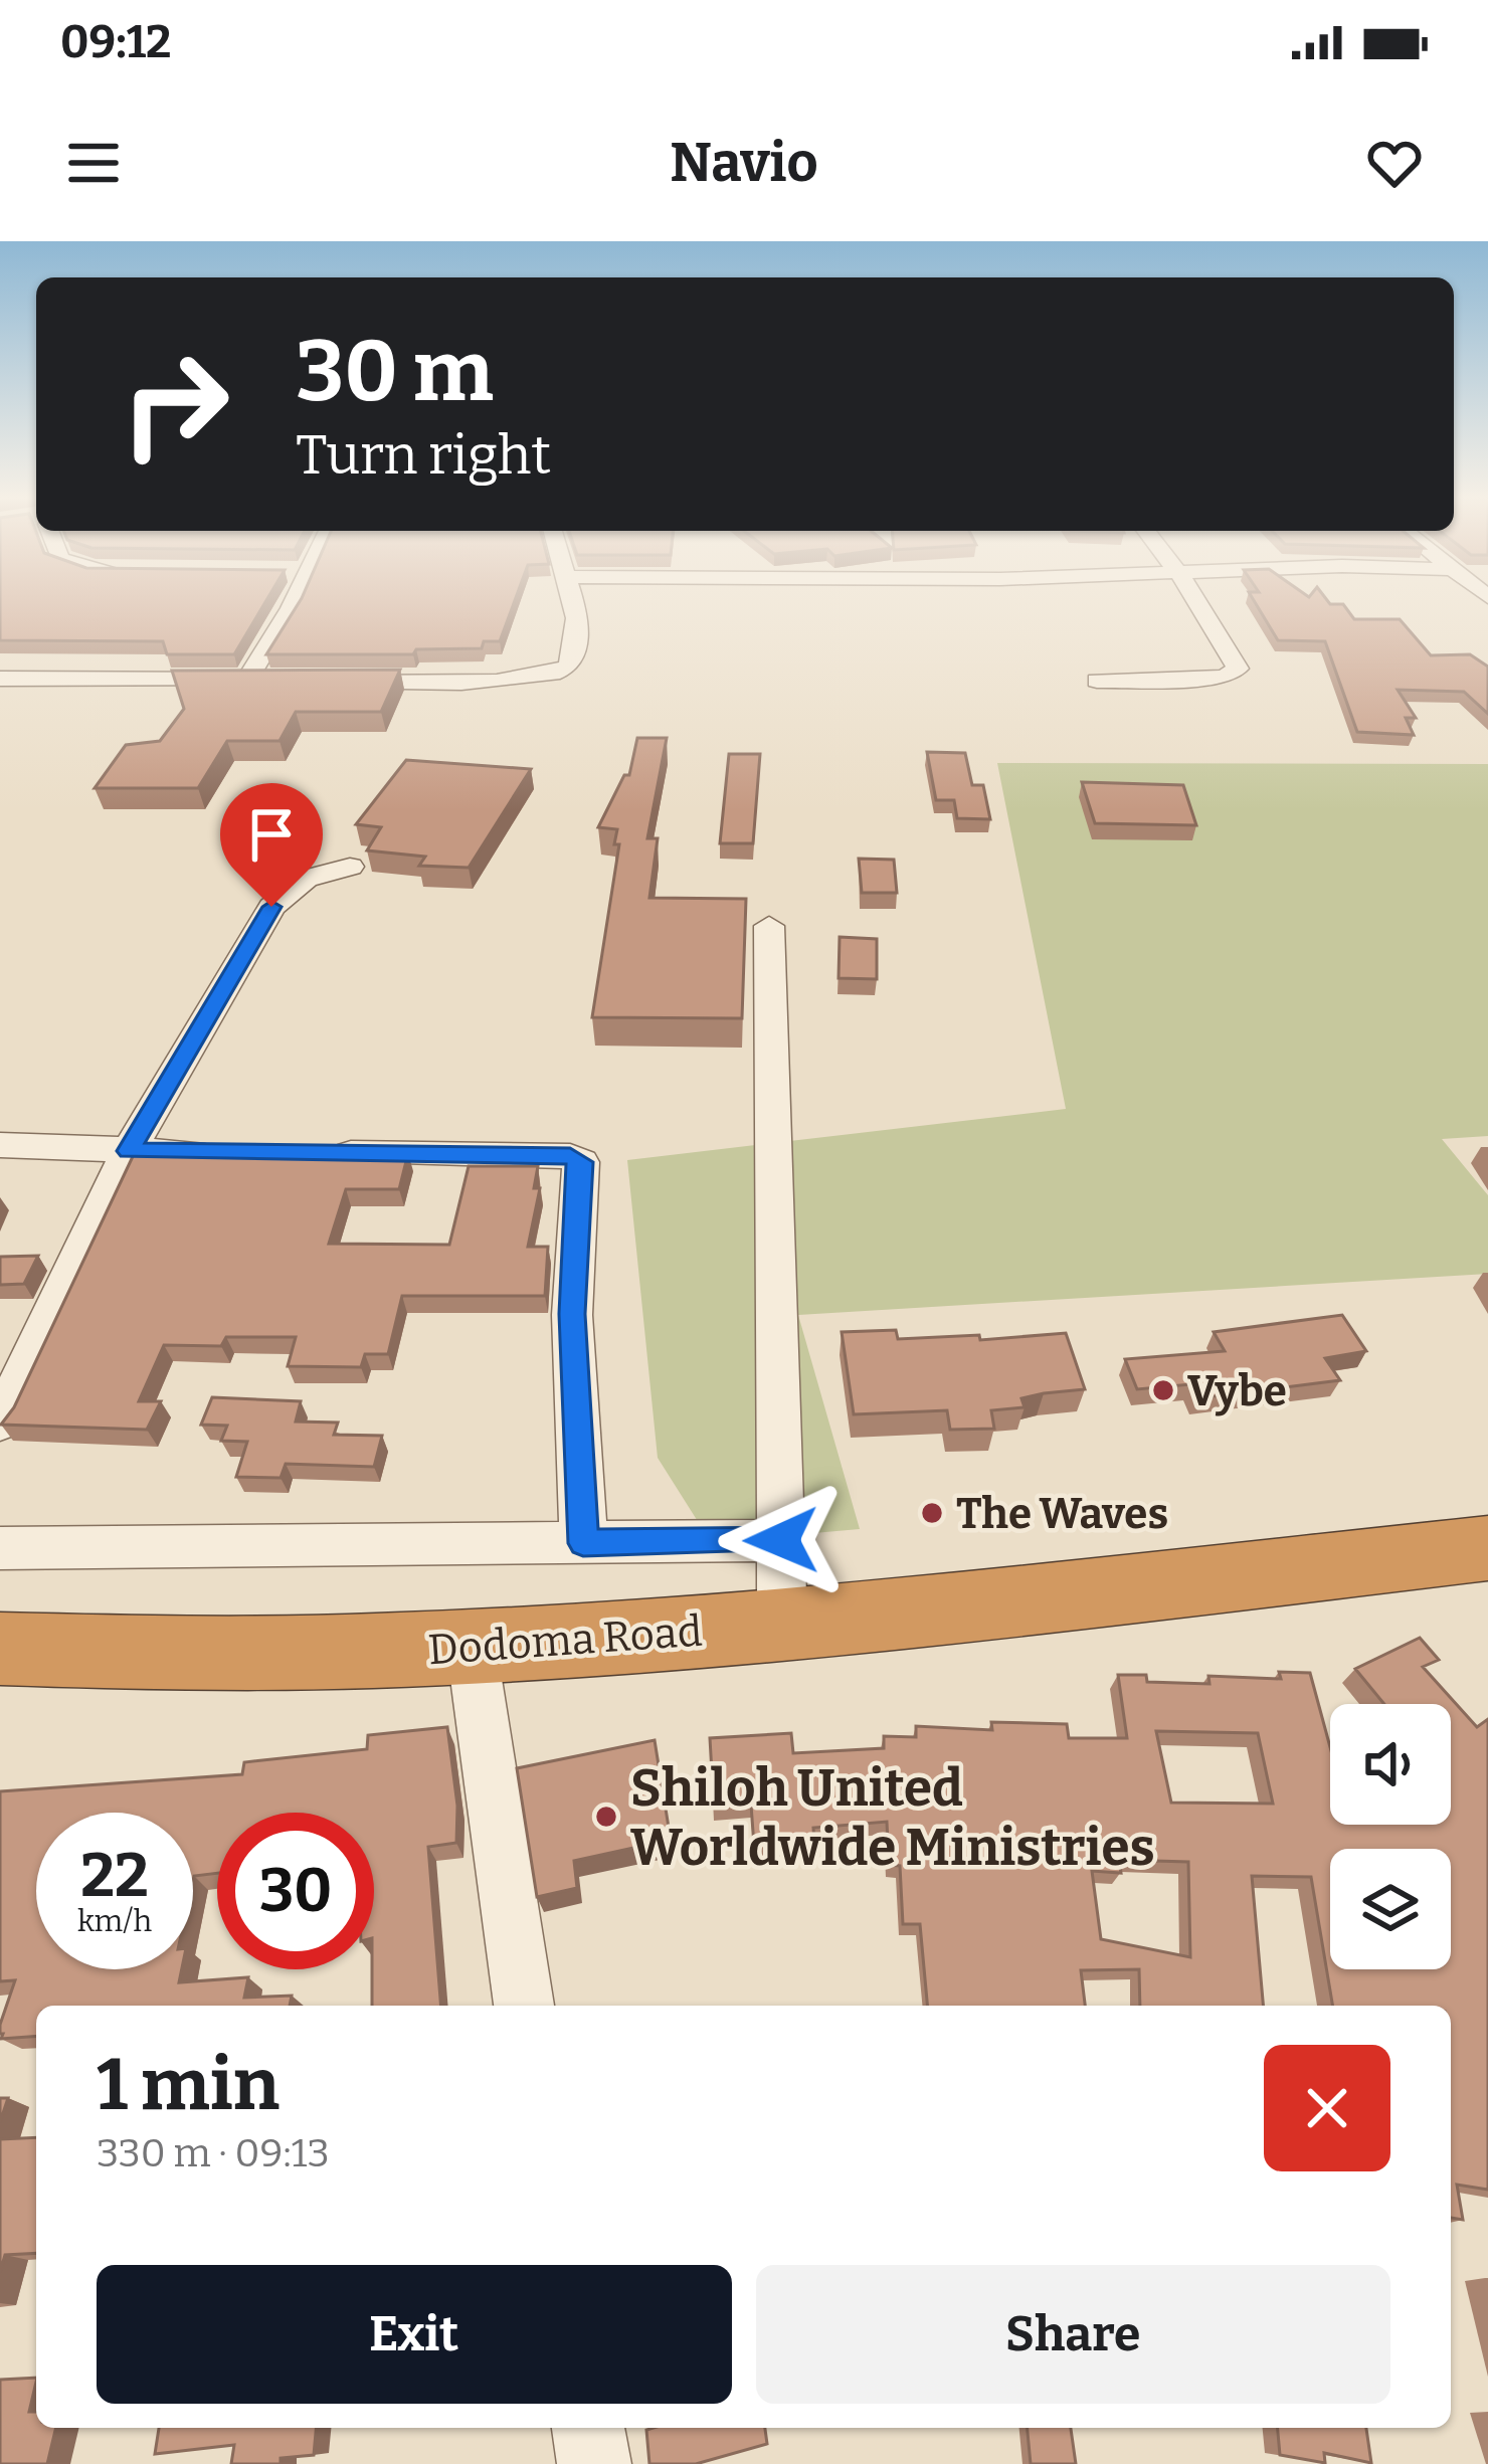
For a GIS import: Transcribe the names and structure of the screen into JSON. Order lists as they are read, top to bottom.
{
  "streets": {
    "highway": ["Dodoma Road"]
  },
  "places": ["Vybe", "The Waves", "Shiloh United Worldwide Ministries"],
  "page": {
    "status": "09:12",
    "header": "Navio",
    "turn": ["30 m", "Turn right"],
    "speed": "22 km/h",
    "limit": "30",
    "heading": ["1 min", "330 m · 09:13"],
    "buttons": ["Exit", "Share"]
  }
}
